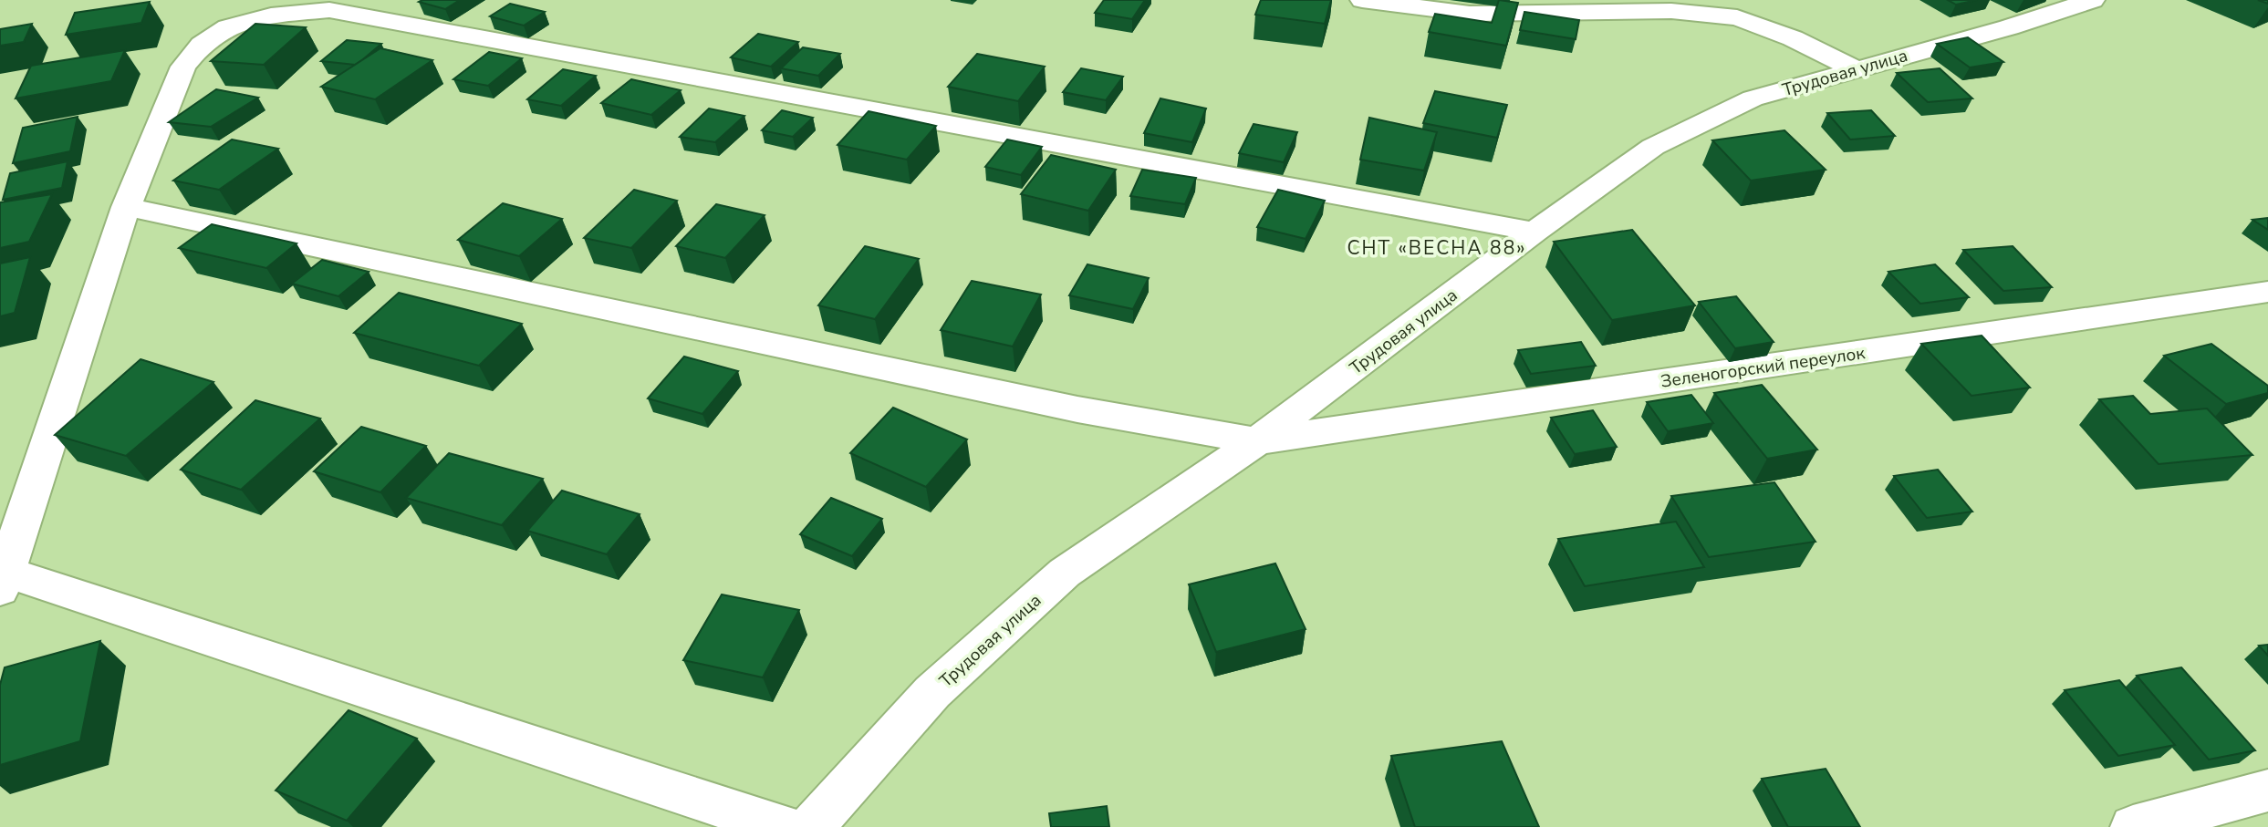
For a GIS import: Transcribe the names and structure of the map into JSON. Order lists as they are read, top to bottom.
{
  "streets": {
    "street": ["Трудовая улица", "Зеленогорский переулок"]
  },
  "crossings": [
    ["Трудовая улица", "Зеленогорский переулок"]
  ],
  "districts": ["СНТ «ВЕСНА 88»"]
}
